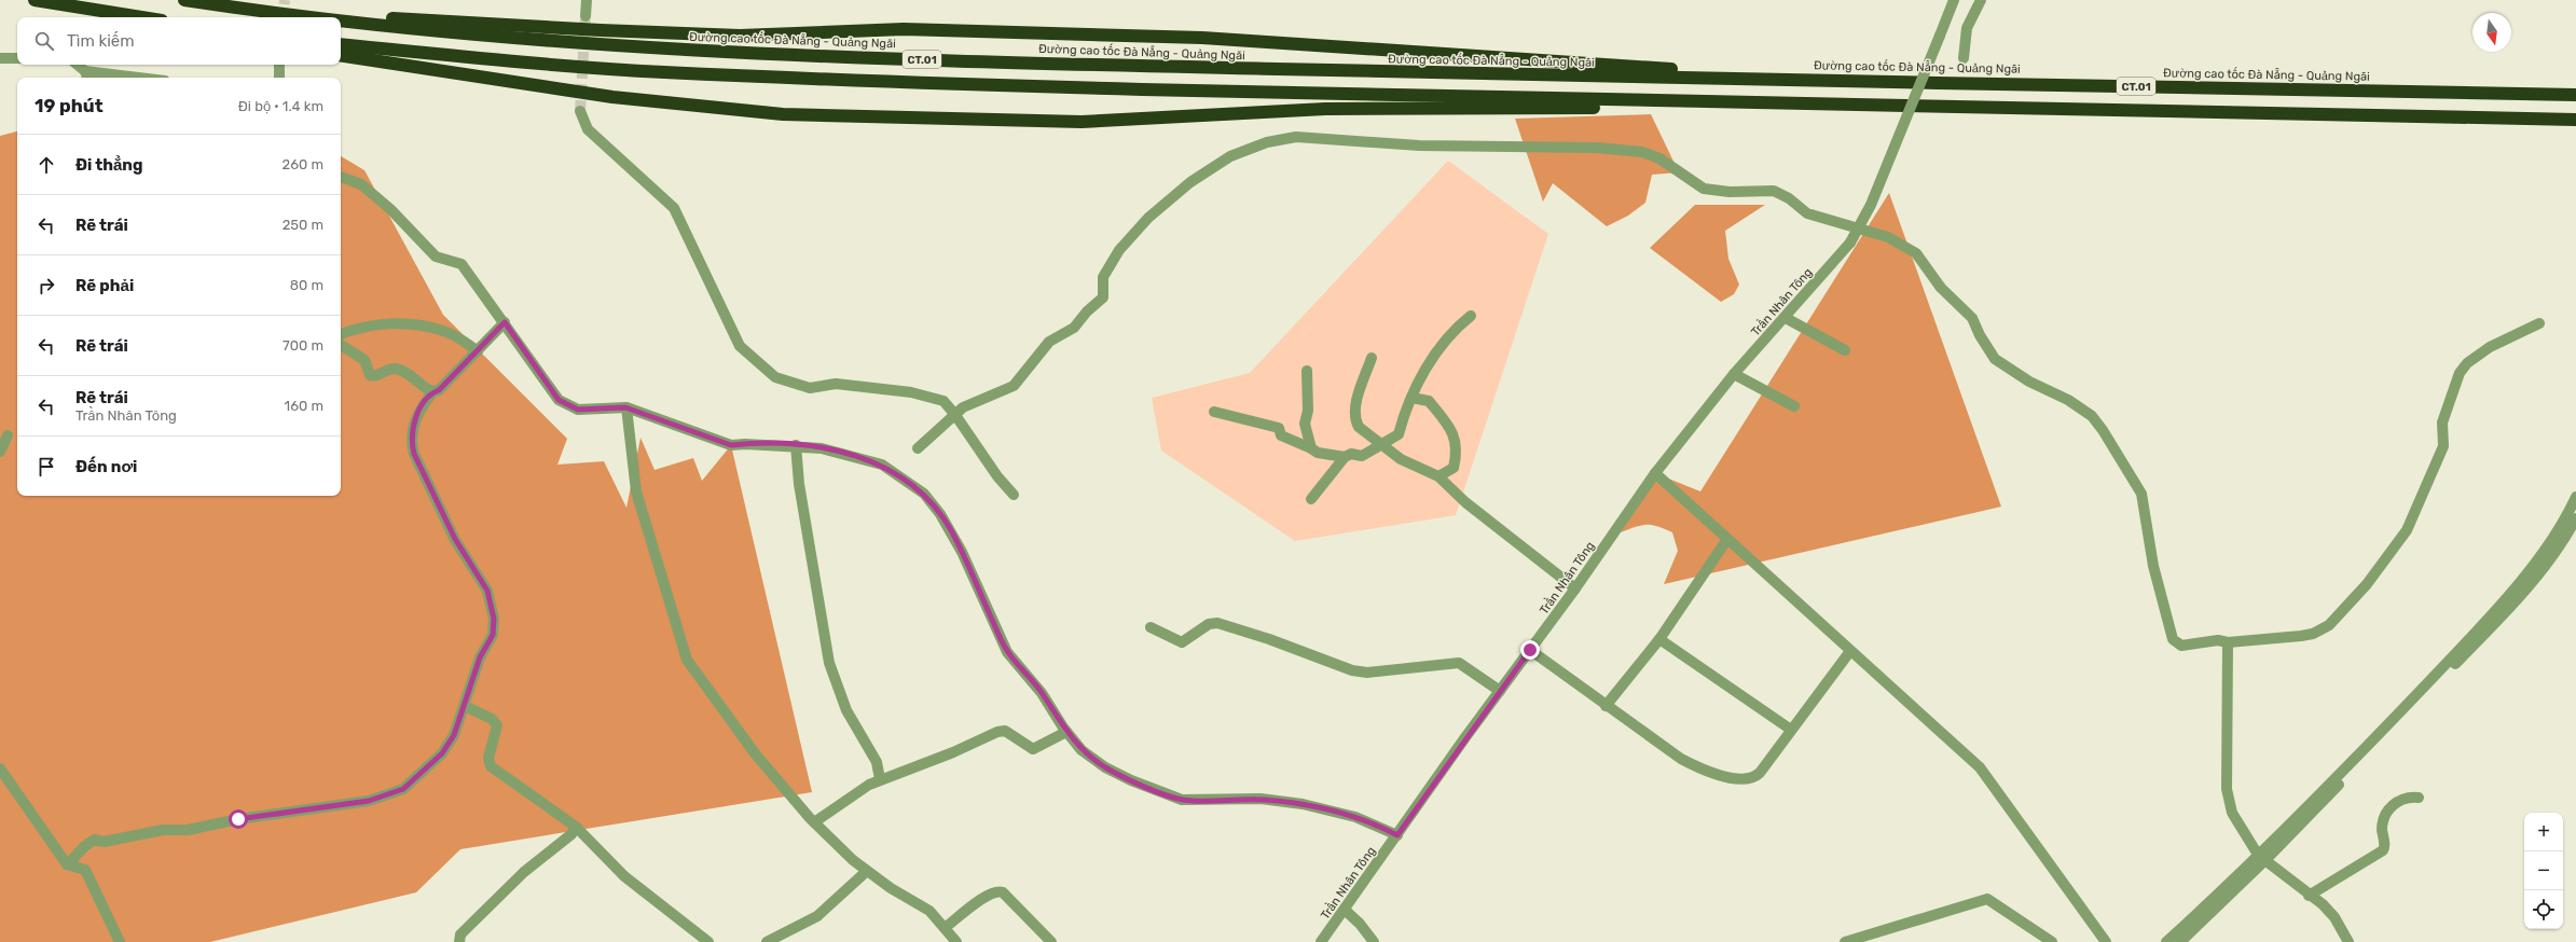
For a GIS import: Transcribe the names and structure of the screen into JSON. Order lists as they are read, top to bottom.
{
  "streets": {
    "highway": ["Đường cao tốc Đà Nẵng - Quảng Ngãi", "CT.01"],
    "street": ["Trần Nhân Tông"]
  },
  "north": "bottom",
  "page": {
    "search": "Tìm kiếm",
    "heading": ["19 phút", "Đi bộ · 1.4 km"],
    "list": [
      ["Đi thẳng", "260 m"],
      ["Rẽ trái", "250 m"],
      ["Rẽ phải", "80 m"],
      ["Rẽ trái", "700 m"],
      ["Rẽ trái", "Trần Nhân Tông", "160 m"],
      "Đến nơi"
    ],
    "map_buttons": ["+", "−"]
  }
}
